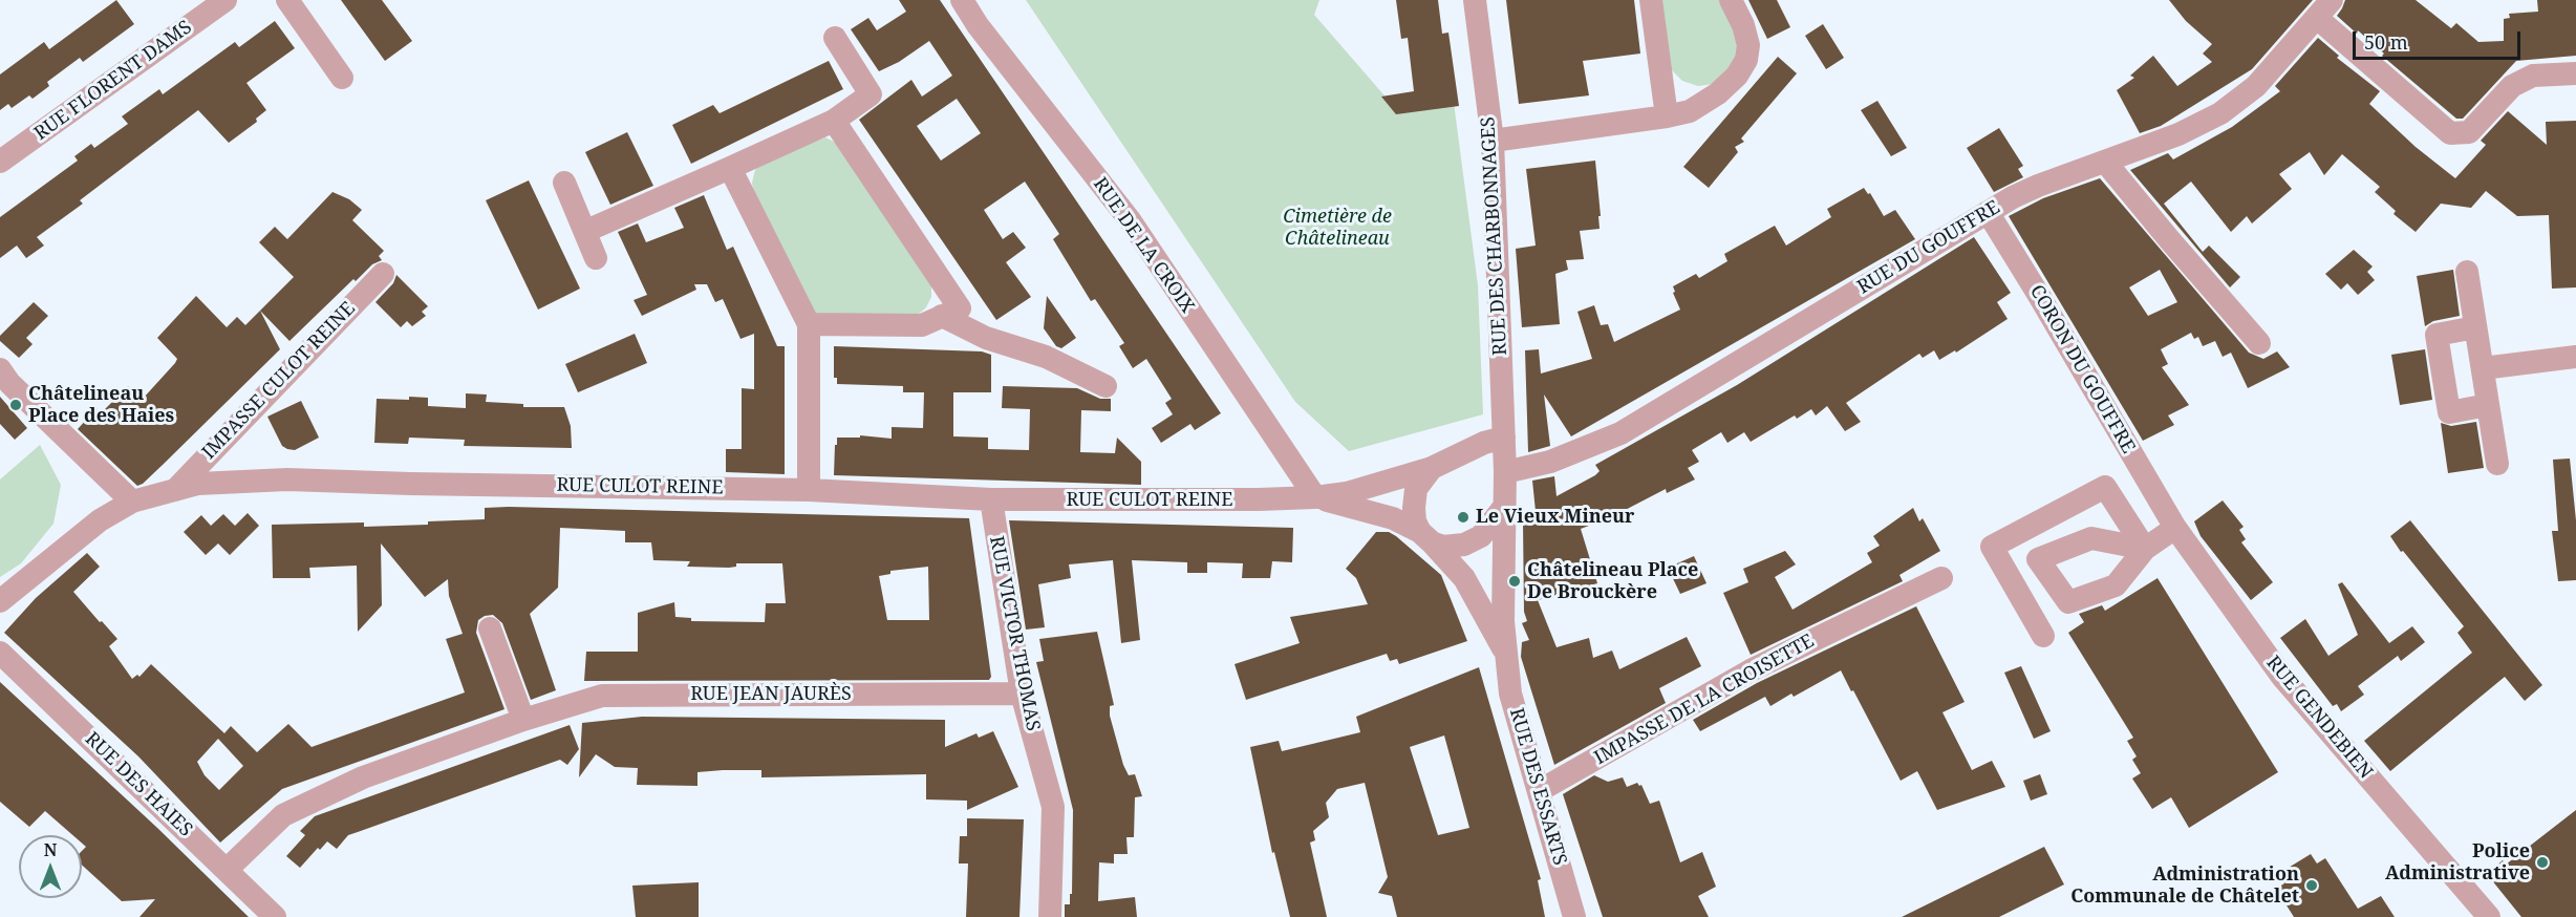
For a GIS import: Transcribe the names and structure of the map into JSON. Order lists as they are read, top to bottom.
{
  "streets": {
    "street": [
      "RUE FLORENT DAMS",
      "RUE DES CHARBONNAGES",
      "RUE DE LA CROIX",
      "RUE DU GOUFFRE",
      "CORON DU GOUFFRE",
      "IMPASSE CULOT REINE",
      "RUE CULOT REINE",
      "RUE VICTOR THOMAS",
      "RUE JEAN JAURÈS",
      "IMPASSE DE LA CROISETTE",
      "RUE GENDEBIEN",
      "RUE DES HAIES",
      "RUE DES ESSARTS"
    ]
  },
  "crossings": [
    ["RUE DES CHARBONNAGES", "RUE DU GOUFFRE"],
    ["RUE DES CHARBONNAGES", "RUE DES ESSARTS"],
    ["RUE DE LA CROIX", "RUE CULOT REINE"],
    ["RUE DU GOUFFRE", "CORON DU GOUFFRE"],
    ["CORON DU GOUFFRE", "RUE GENDEBIEN"],
    ["IMPASSE CULOT REINE", "RUE CULOT REINE"],
    ["RUE CULOT REINE", "RUE VICTOR THOMAS"],
    ["RUE VICTOR THOMAS", "RUE JEAN JAURÈS"],
    ["RUE JEAN JAURÈS", "RUE DES HAIES"],
    ["IMPASSE DE LA CROISETTE", "RUE DES ESSARTS"]
  ],
  "parks": ["Cimetière de Châtelineau"],
  "places": [
    "Châtelineau Place des Haies",
    "Le Vieux Mineur",
    "Châtelineau Place De Brouckère",
    "Police Administrative",
    "Administration Communale de Châtelet"
  ],
  "scale_bar": "50 m",
  "north": "top"
}
